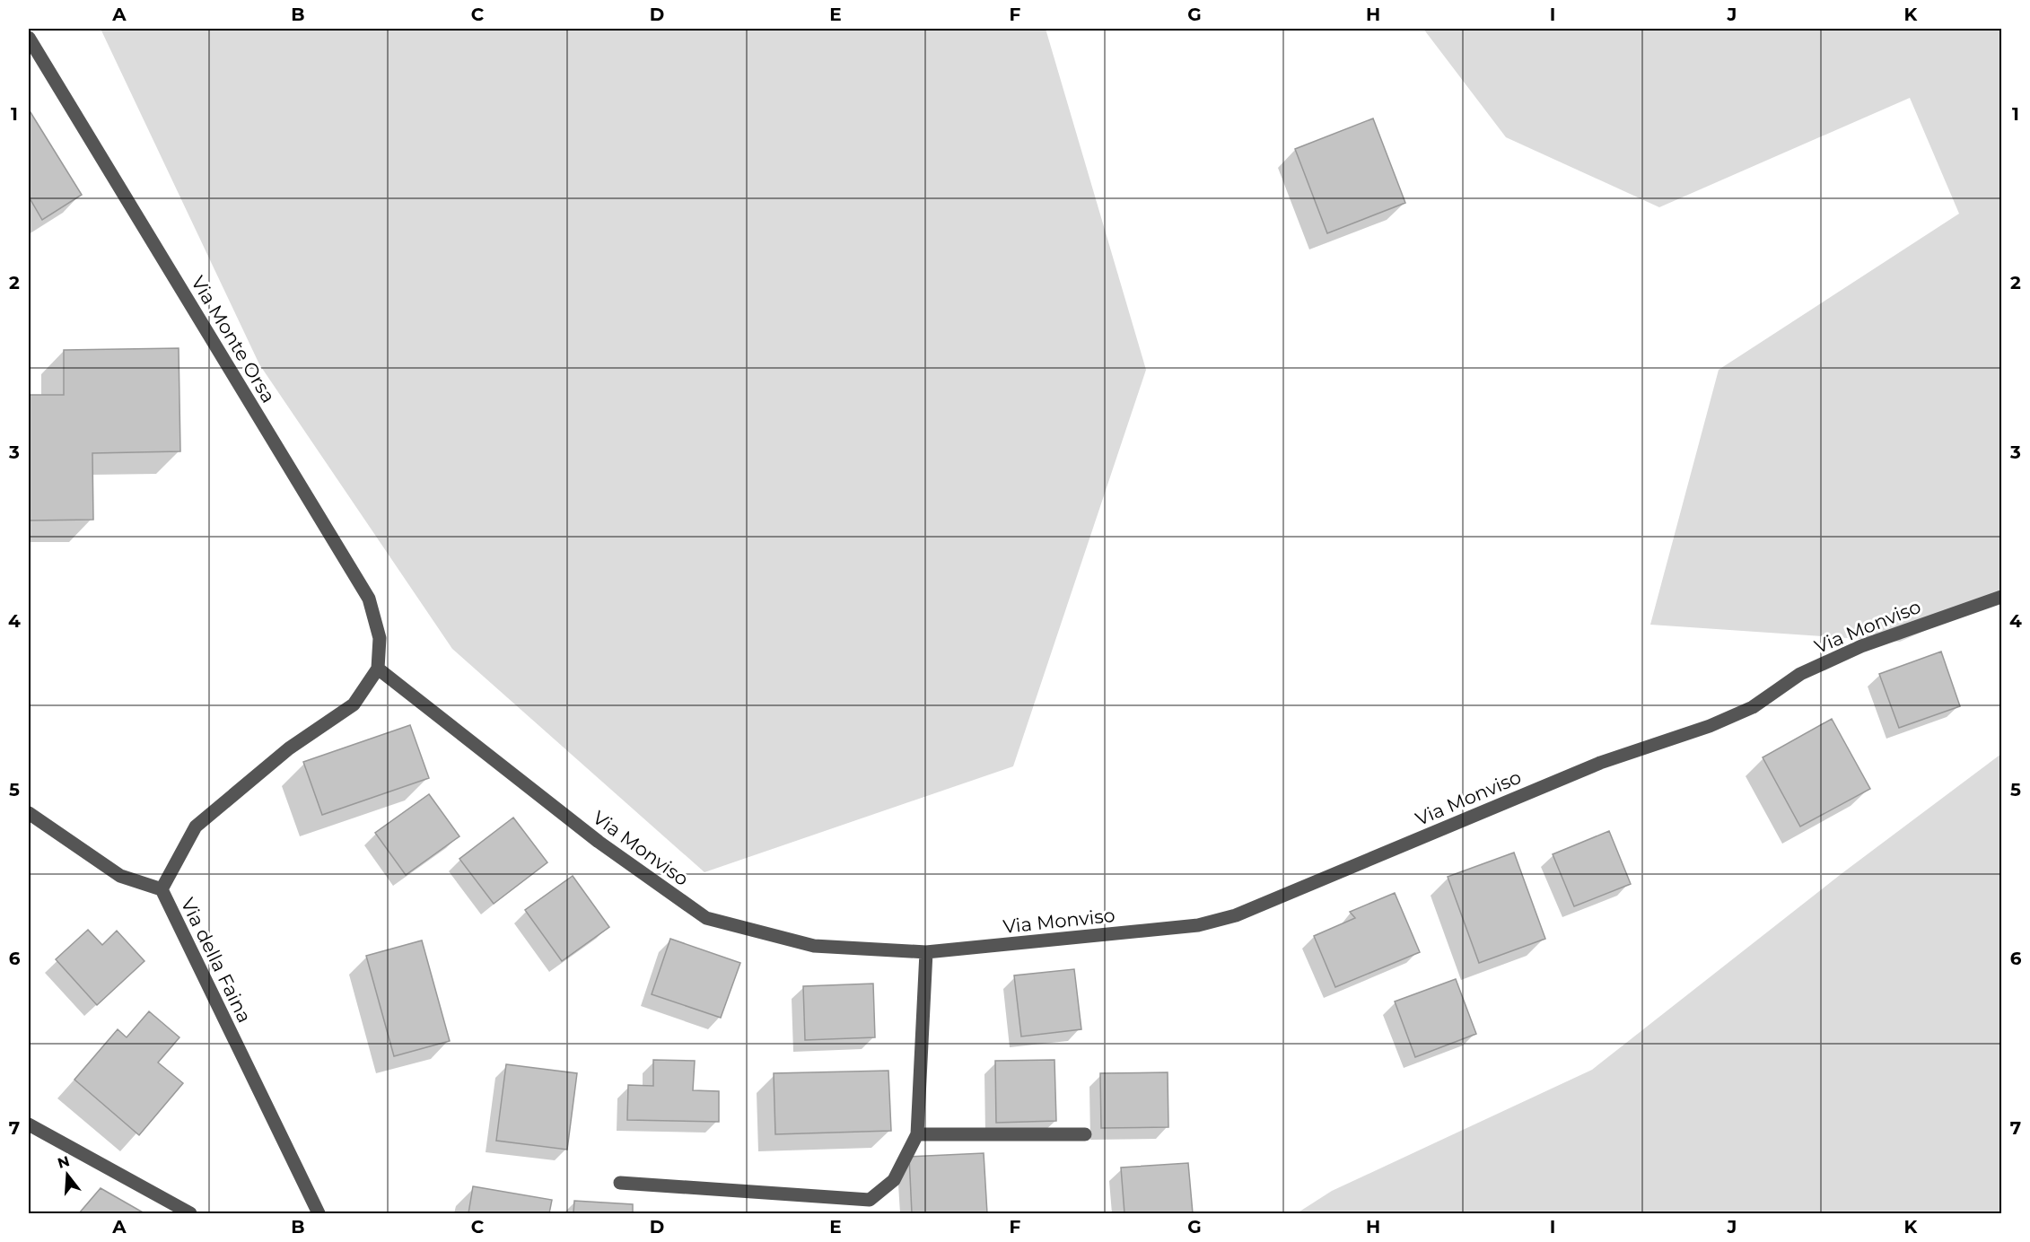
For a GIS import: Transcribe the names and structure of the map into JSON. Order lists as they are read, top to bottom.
{
  "streets": {
    "street": ["Via Monte Orsa", "Via Monviso", "Via della Faina"]
  },
  "crossings": [
    ["Via Monte Orsa", "Via Monviso"],
    ["Via Monte Orsa", "Via della Faina"],
    ["Via Monviso", "Via della Faina"]
  ],
  "north": "top",
  "grid": {
    "columns": [
      "A",
      "B",
      "C",
      "D",
      "E",
      "F",
      "G",
      "H",
      "I",
      "J",
      "K"
    ],
    "rows": [
      "1",
      "2",
      "3",
      "4",
      "5",
      "6",
      "7"
    ]
  }
}
